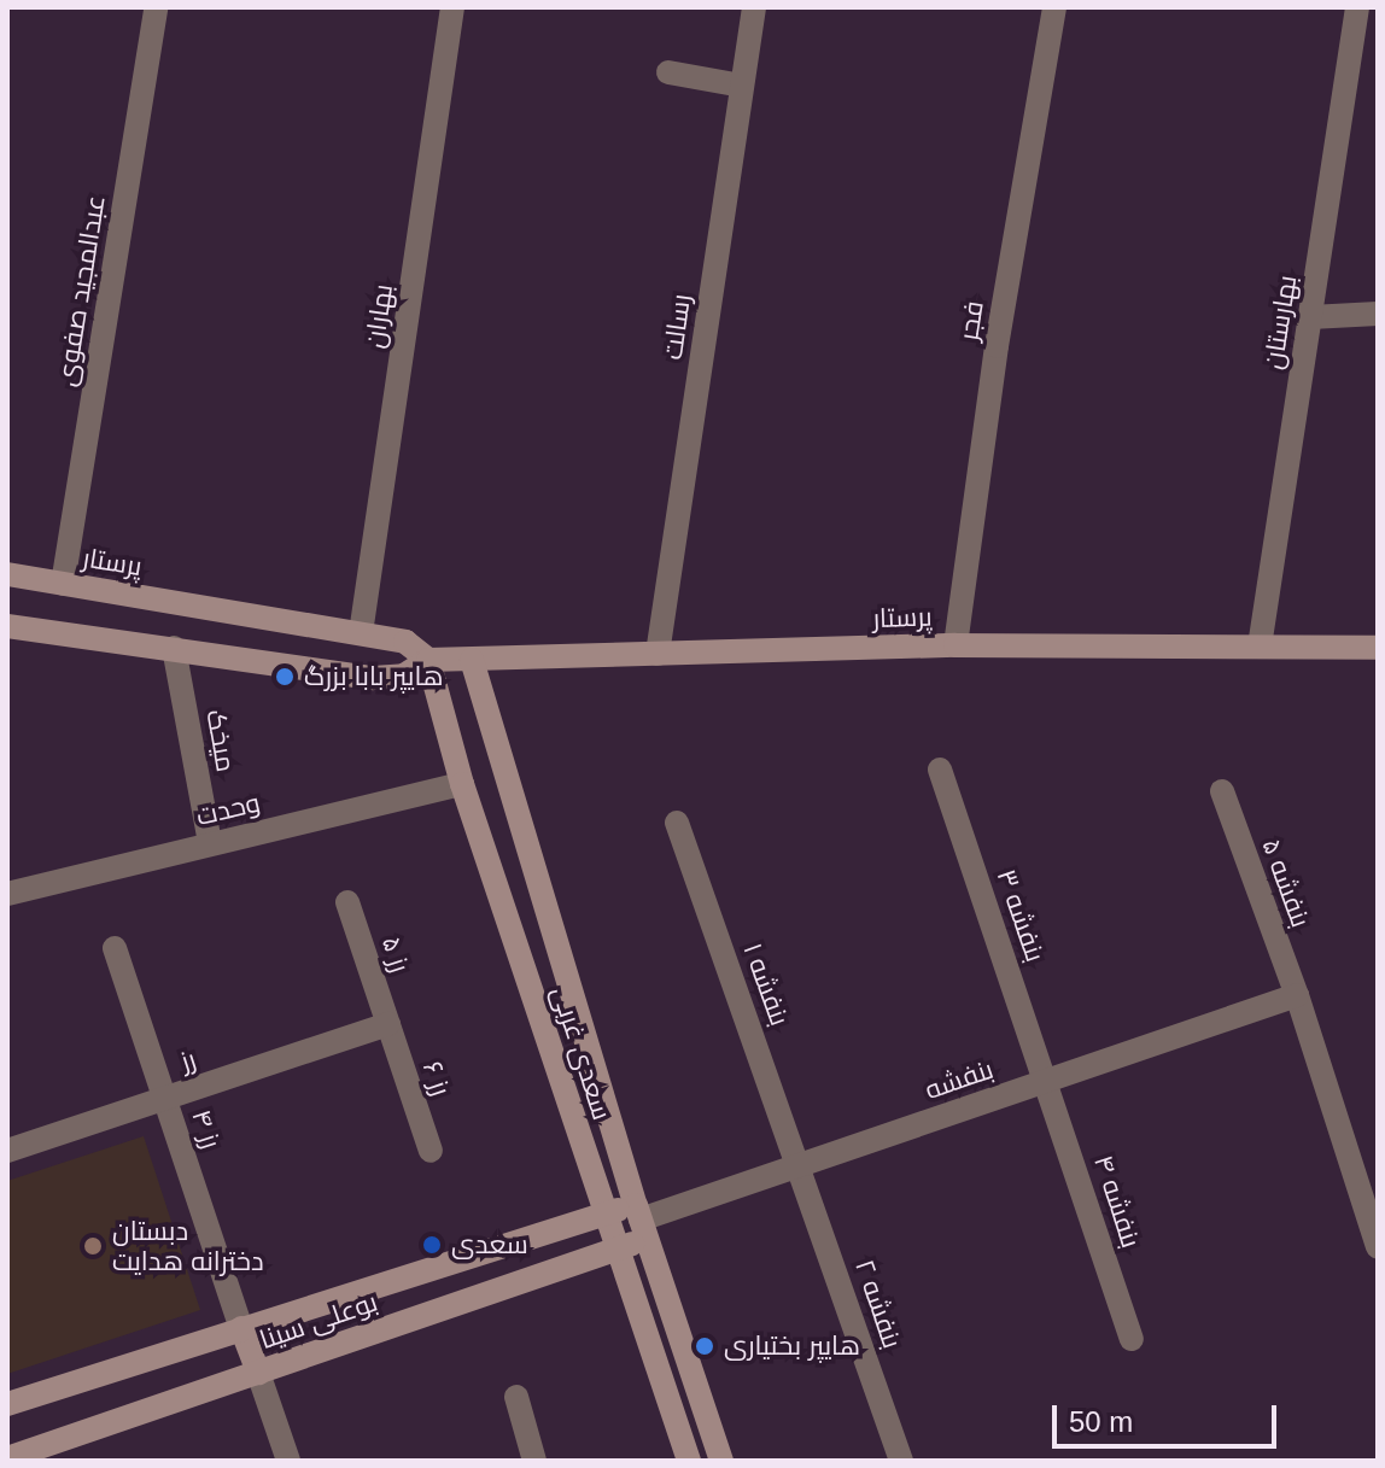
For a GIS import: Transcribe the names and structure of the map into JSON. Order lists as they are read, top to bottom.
{
  "streets": {
    "main road": ["پرستار", "سعدی غربی", "بوعلی سینا"],
    "street": [
      "عبدالمجید صفوی",
      "بهاران",
      "فجر",
      "بهارستان",
      "رسالت",
      "میخک",
      "وحدت",
      "بنفشه ۵",
      "بنفشه ۳",
      "رز ۵",
      "بنفشه ۱",
      "رز",
      "رز ۶",
      "بنفشه",
      "رز ۴",
      "بنفشه ۴",
      "بنفشه ۲"
    ]
  },
  "crossings": [
    ["عبدالمجید صفوی", "پرستار"],
    ["بهاران", "پرستار"],
    ["فجر", "پرستار"],
    ["بهارستان", "پرستار"],
    ["رسالت", "پرستار"],
    ["پرستار", "میخک"],
    ["پرستار", "سعدی غربی"],
    ["میخک", "وحدت"],
    ["وحدت", "سعدی غربی"],
    ["بنفشه ۵", "بنفشه"],
    ["بنفشه ۳", "بنفشه"],
    ["بنفشه ۳", "بنفشه ۴"],
    ["رز ۵", "رز"],
    ["رز ۵", "رز ۶"],
    ["بنفشه ۱", "بنفشه"],
    ["بنفشه ۱", "بنفشه ۲"],
    ["سعدی غربی", "بنفشه"],
    ["سعدی غربی", "بوعلی سینا"],
    ["رز", "رز ۶"],
    ["رز", "رز ۴"],
    ["بنفشه", "بنفشه ۴"],
    ["بنفشه", "بنفشه ۲"],
    ["بنفشه", "بوعلی سینا"],
    ["رز ۴", "بوعلی سینا"]
  ],
  "places": [
    "هایپر بابا بزرگ",
    "سعدی",
    "دبستان دخترانه هدایت",
    "هایپر بختیاری"
  ],
  "scale_bar": "50 m"
}
